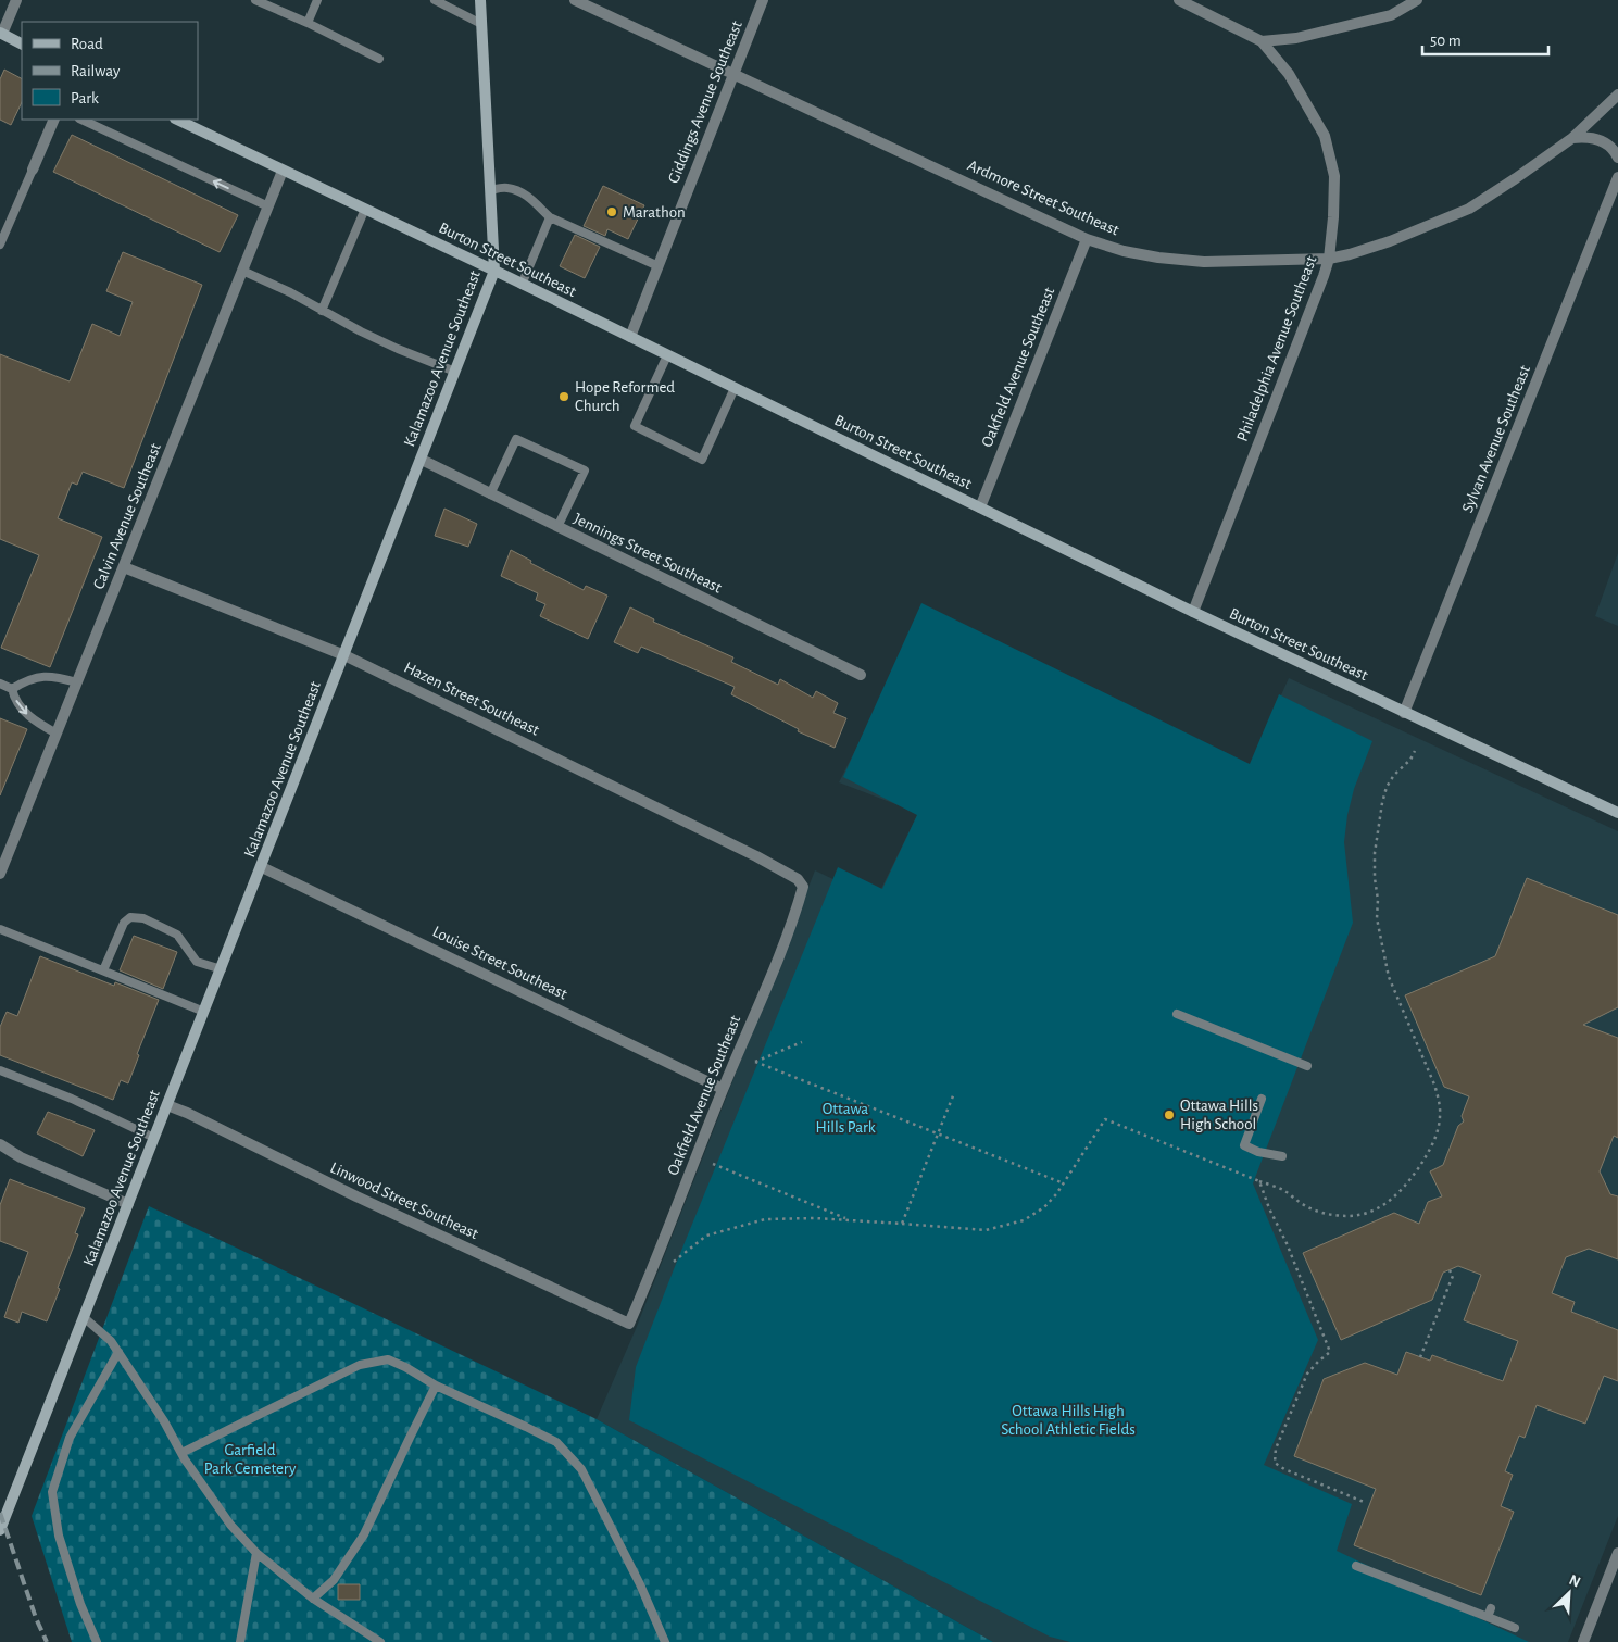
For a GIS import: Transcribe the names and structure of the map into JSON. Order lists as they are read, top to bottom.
{
  "streets": {
    "main road": ["Burton Street Southeast", "Kalamazoo Avenue Southeast"],
    "street": [
      "Giddings Avenue Southeast",
      "Ardmore Street Southeast",
      "Philadelphia Avenue Southeast",
      "Oakfield Avenue Southeast",
      "Sylvan Avenue Southeast",
      "Calvin Avenue Southeast",
      "Jennings Street Southeast",
      "Hazen Street Southeast",
      "Louise Street Southeast",
      "Linwood Street Southeast"
    ]
  },
  "crossings": [
    ["Giddings Avenue Southeast", "Ardmore Street Southeast"],
    ["Giddings Avenue Southeast", "Burton Street Southeast"],
    ["Ardmore Street Southeast", "Philadelphia Avenue Southeast"],
    ["Ardmore Street Southeast", "Oakfield Avenue Southeast"],
    ["Burton Street Southeast", "Philadelphia Avenue Southeast"],
    ["Burton Street Southeast", "Kalamazoo Avenue Southeast"],
    ["Burton Street Southeast", "Oakfield Avenue Southeast"],
    ["Burton Street Southeast", "Sylvan Avenue Southeast"],
    ["Burton Street Southeast", "Calvin Avenue Southeast"],
    ["Kalamazoo Avenue Southeast", "Jennings Street Southeast"],
    ["Kalamazoo Avenue Southeast", "Hazen Street Southeast"],
    ["Kalamazoo Avenue Southeast", "Louise Street Southeast"],
    ["Kalamazoo Avenue Southeast", "Linwood Street Southeast"],
    ["Oakfield Avenue Southeast", "Hazen Street Southeast"],
    ["Oakfield Avenue Southeast", "Louise Street Southeast"],
    ["Oakfield Avenue Southeast", "Linwood Street Southeast"],
    ["Calvin Avenue Southeast", "Hazen Street Southeast"]
  ],
  "parks": ["Ottawa Hills Park", "Ottawa Hills High School Athletic Fields", "Garfield Park Cemetery"],
  "places": ["Marathon", "Hope Reformed Church", "Ottawa Hills High School"],
  "legend": ["Road", "Railway", "Park"],
  "scale_bar": "50 m",
  "north": "top right"
}
